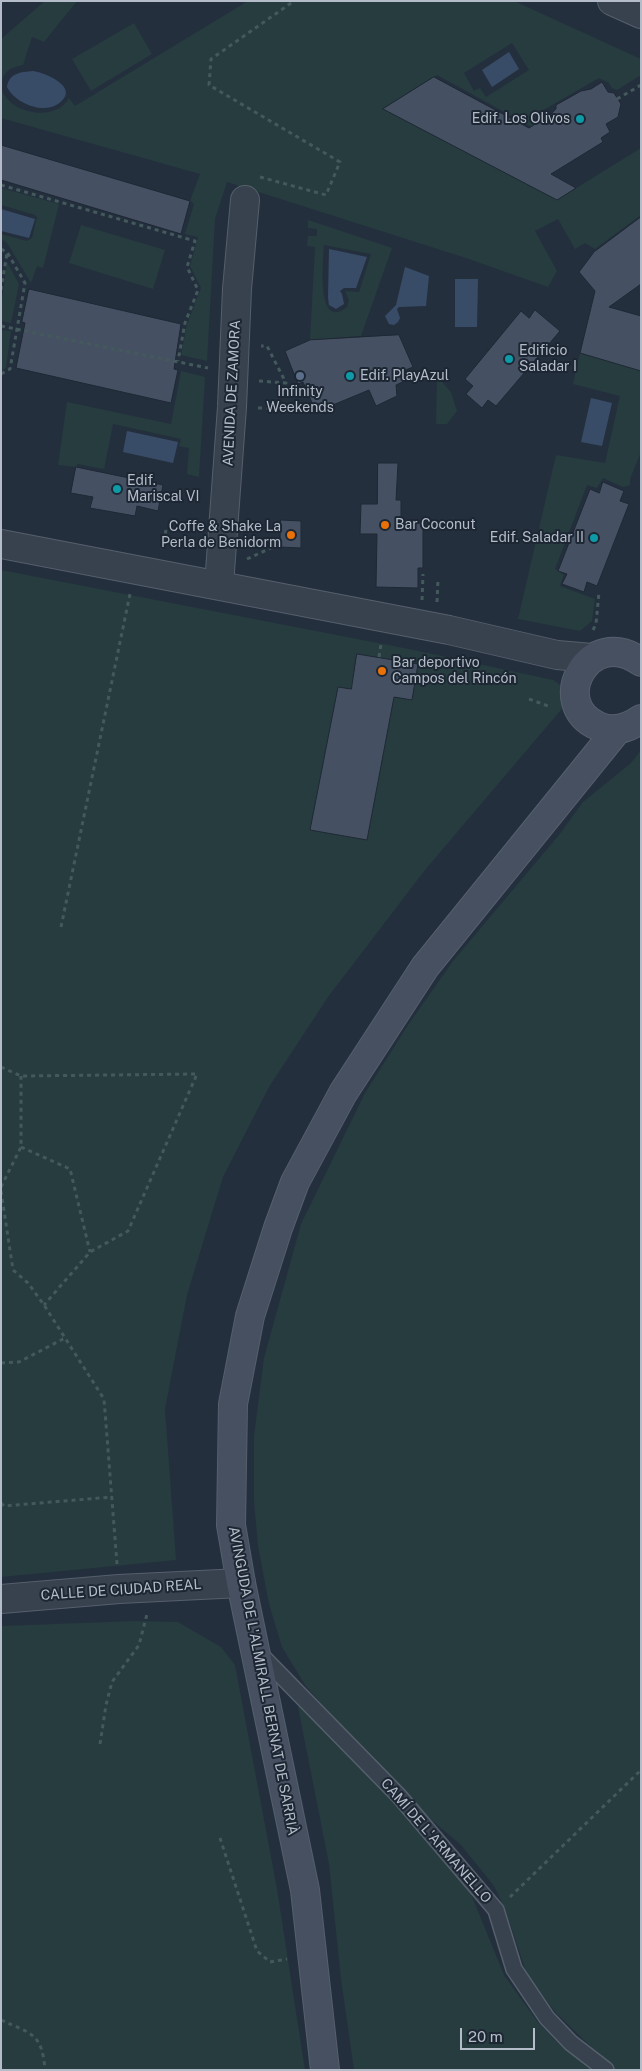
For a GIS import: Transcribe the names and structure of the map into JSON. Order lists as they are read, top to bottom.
{
  "streets": {
    "street": ["AVENIDA DE ZAMORA", "CALLE DE CIUDAD REAL", "AVINGUDA DE L'ALMIRALL BERNAT DE SARRIÀ"],
    "lane": ["CAMÍ DE L'ARMANELLO"]
  },
  "crossings": [
    ["CALLE DE CIUDAD REAL", "AVINGUDA DE L'ALMIRALL BERNAT DE SARRIÀ"],
    ["AVINGUDA DE L'ALMIRALL BERNAT DE SARRIÀ", "CAMÍ DE L'ARMANELLO"]
  ],
  "places": [
    "Edif. Los Olivos",
    "Edificio Saladar I",
    "Infinity Weekends",
    "Edif. PlayAzul",
    "Edif. Mariscal VI",
    "Bar Coconut",
    "Coffe & Shake La Perla de Benidorm",
    "Edif. Saladar II",
    "Bar deportivo Campos del Rincón"
  ],
  "scale_bar": "20 m"
}
